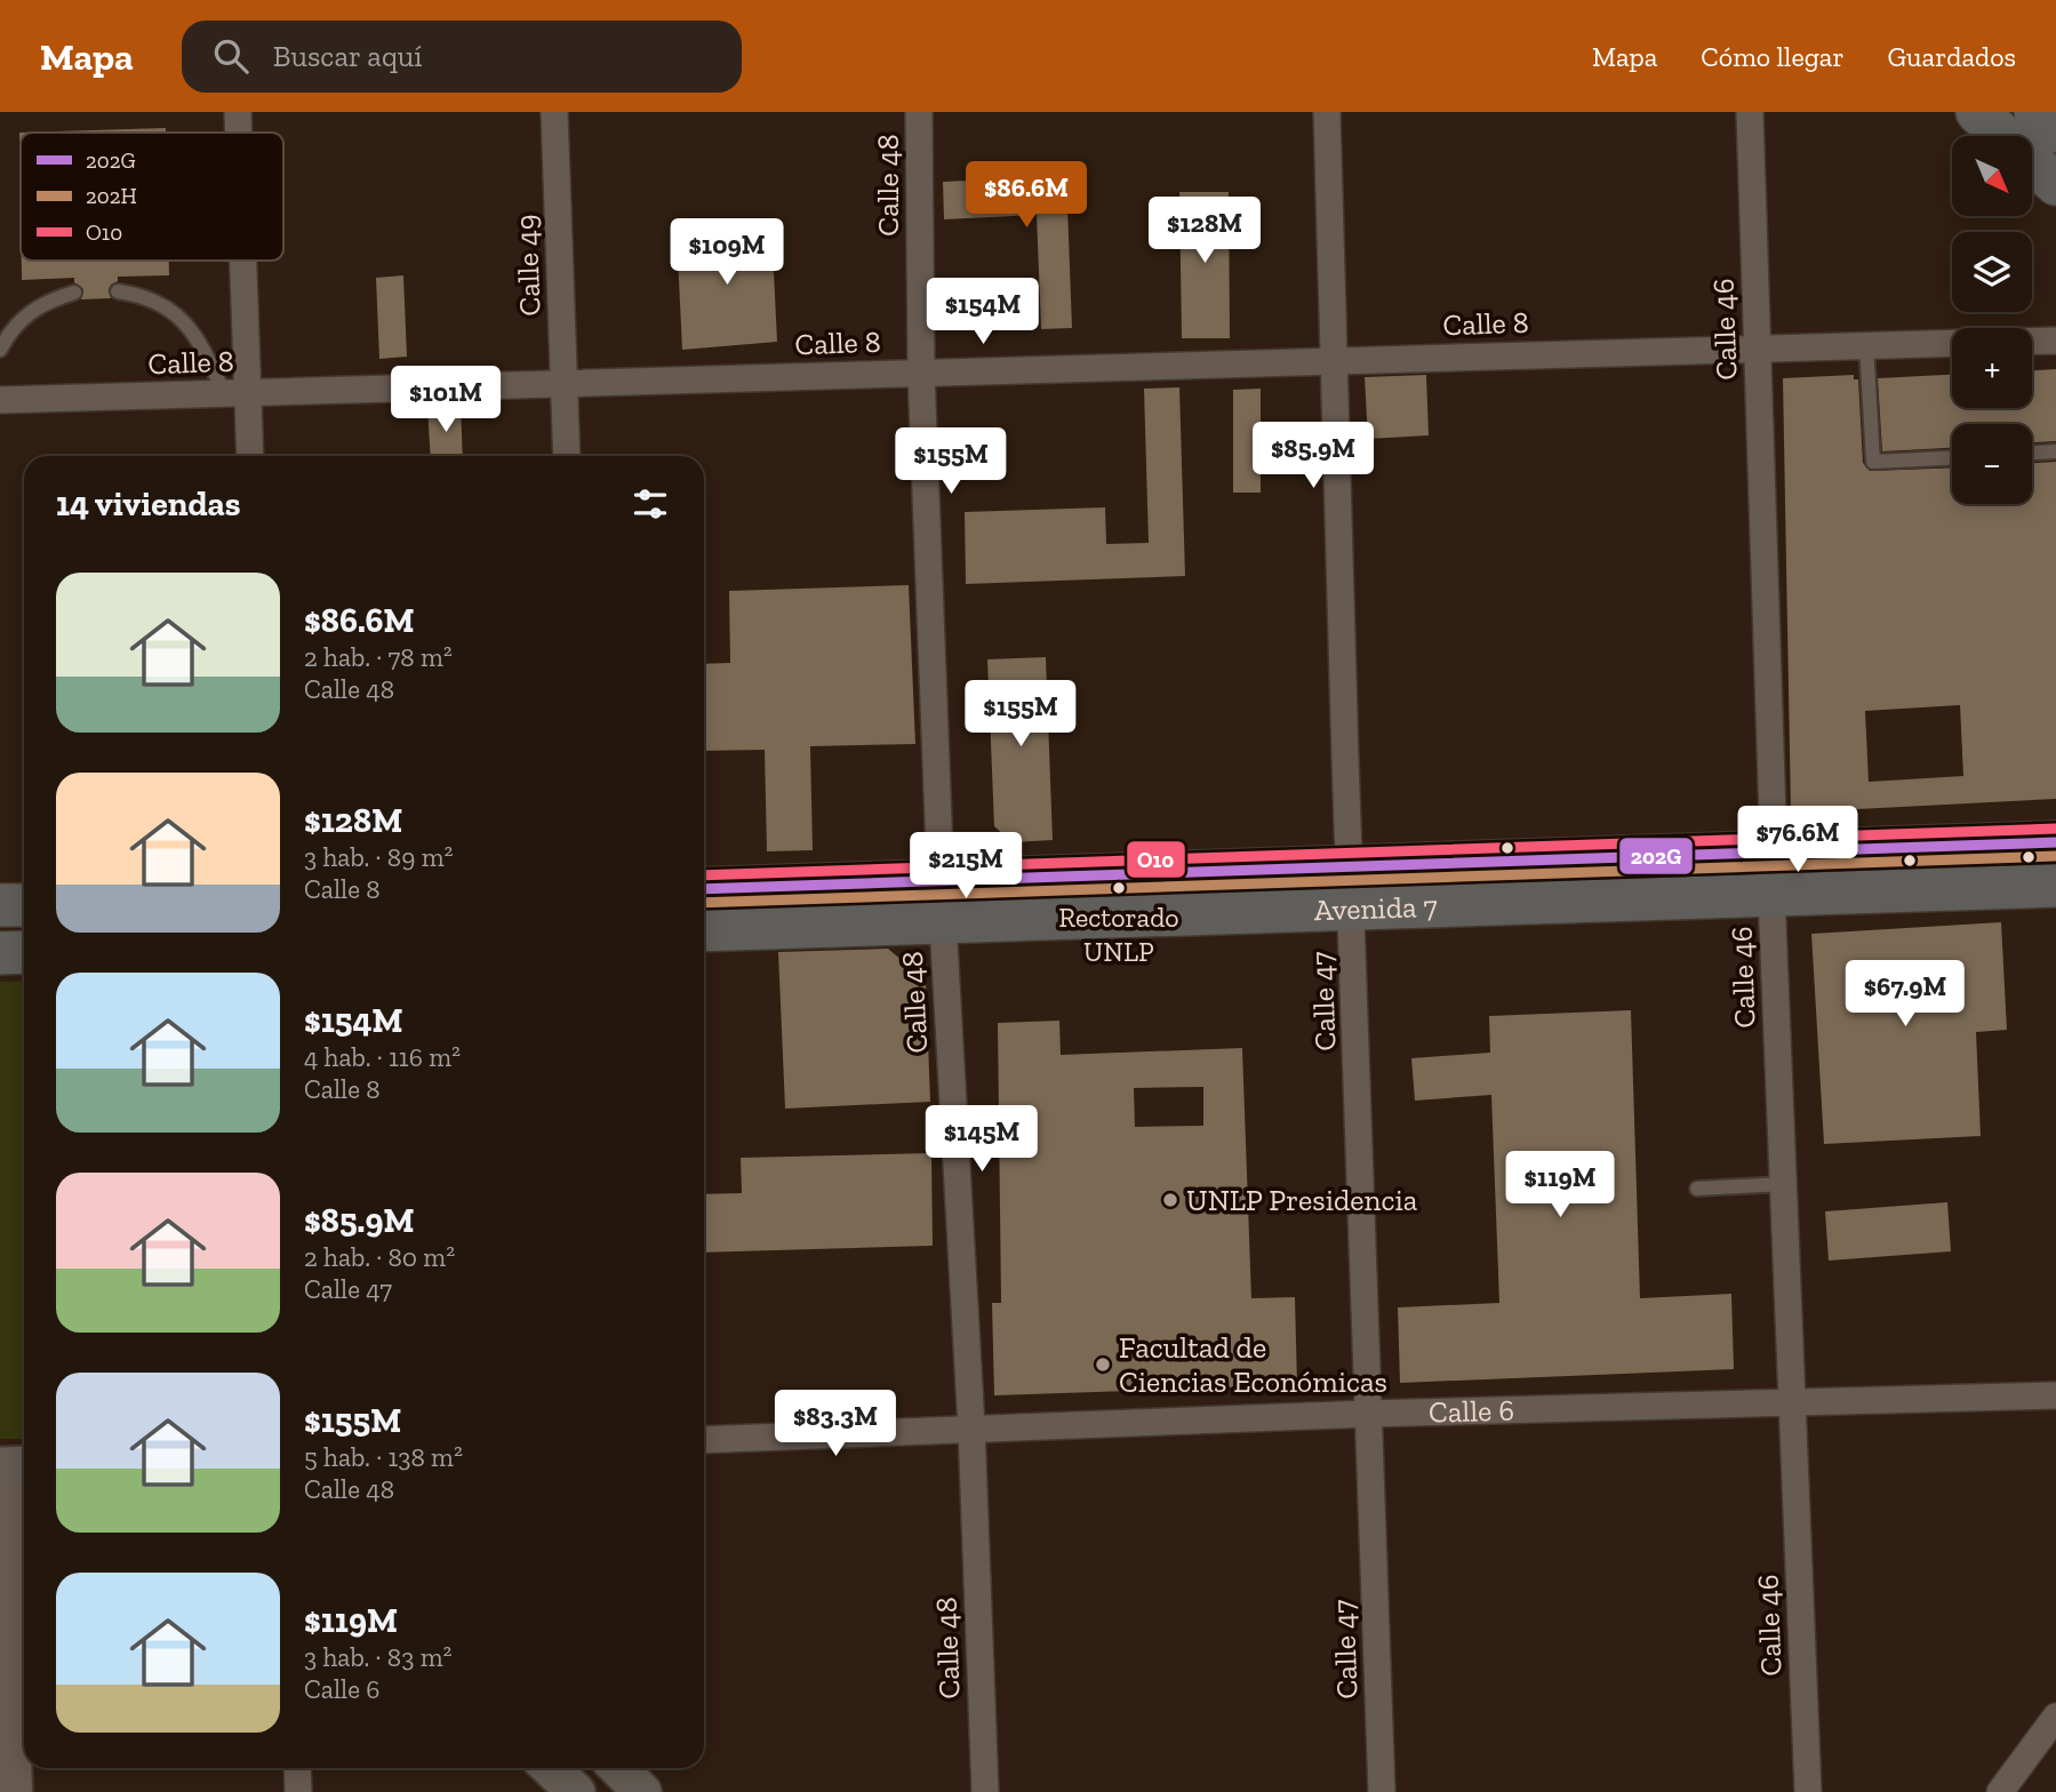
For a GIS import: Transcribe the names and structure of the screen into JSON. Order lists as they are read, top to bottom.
{
  "streets": {
    "main road": ["Avenida 7"],
    "street": [
      "Calle 48",
      "Calle 49",
      "Calle 8",
      "Calle 46",
      "Calle 47",
      "Calle 6"
    ]
  },
  "crossings": [
    ["Calle 48", "Calle 8"],
    ["Calle 48", "Avenida 7"],
    ["Calle 48", "Calle 6"],
    ["Calle 49", "Calle 8"],
    ["Calle 8", "Calle 46"],
    ["Calle 8", "Calle 47"],
    ["Calle 46", "Avenida 7"],
    ["Calle 46", "Calle 6"],
    ["Avenida 7", "Calle 47"],
    ["Calle 47", "Calle 6"]
  ],
  "places": ["Rectorado UNLP", "UNLP Presidencia", "Facultad de Ciencias Económicas"],
  "lines": ["transit line O10", "transit line 202G", "transit line 202H"],
  "legend": ["202G", "202H", "O10"],
  "north": "bottom right",
  "page": {
    "header": "Mapa",
    "search": "Buscar aquí",
    "nav": ["Mapa", "Cómo llegar", "Guardados"],
    "map_buttons": ["+", "−"],
    "price": [
      "$86.6M",
      "$128M",
      "$109M",
      "$154M",
      "$101M",
      "$85.9M",
      "$155M",
      "$155M",
      "$76.6M",
      "$215M",
      "$67.9M",
      "$145M",
      "$119M",
      "$83.3M"
    ],
    "heading": "14 viviendas",
    "list": [
      {
        "name": "$86.6M",
        "note": "2 hab. · 78 m² · Calle 48"
      },
      {
        "name": "$128M",
        "note": "3 hab. · 89 m² · Calle 8"
      },
      {
        "name": "$154M",
        "note": "4 hab. · 116 m² · Calle 8"
      },
      {
        "name": "$85.9M",
        "note": "2 hab. · 80 m² · Calle 47"
      },
      {
        "name": "$155M",
        "note": "5 hab. · 138 m² · Calle 48"
      },
      {
        "name": "$119M",
        "note": "3 hab. · 83 m² · Calle 6"
      }
    ]
  }
}
